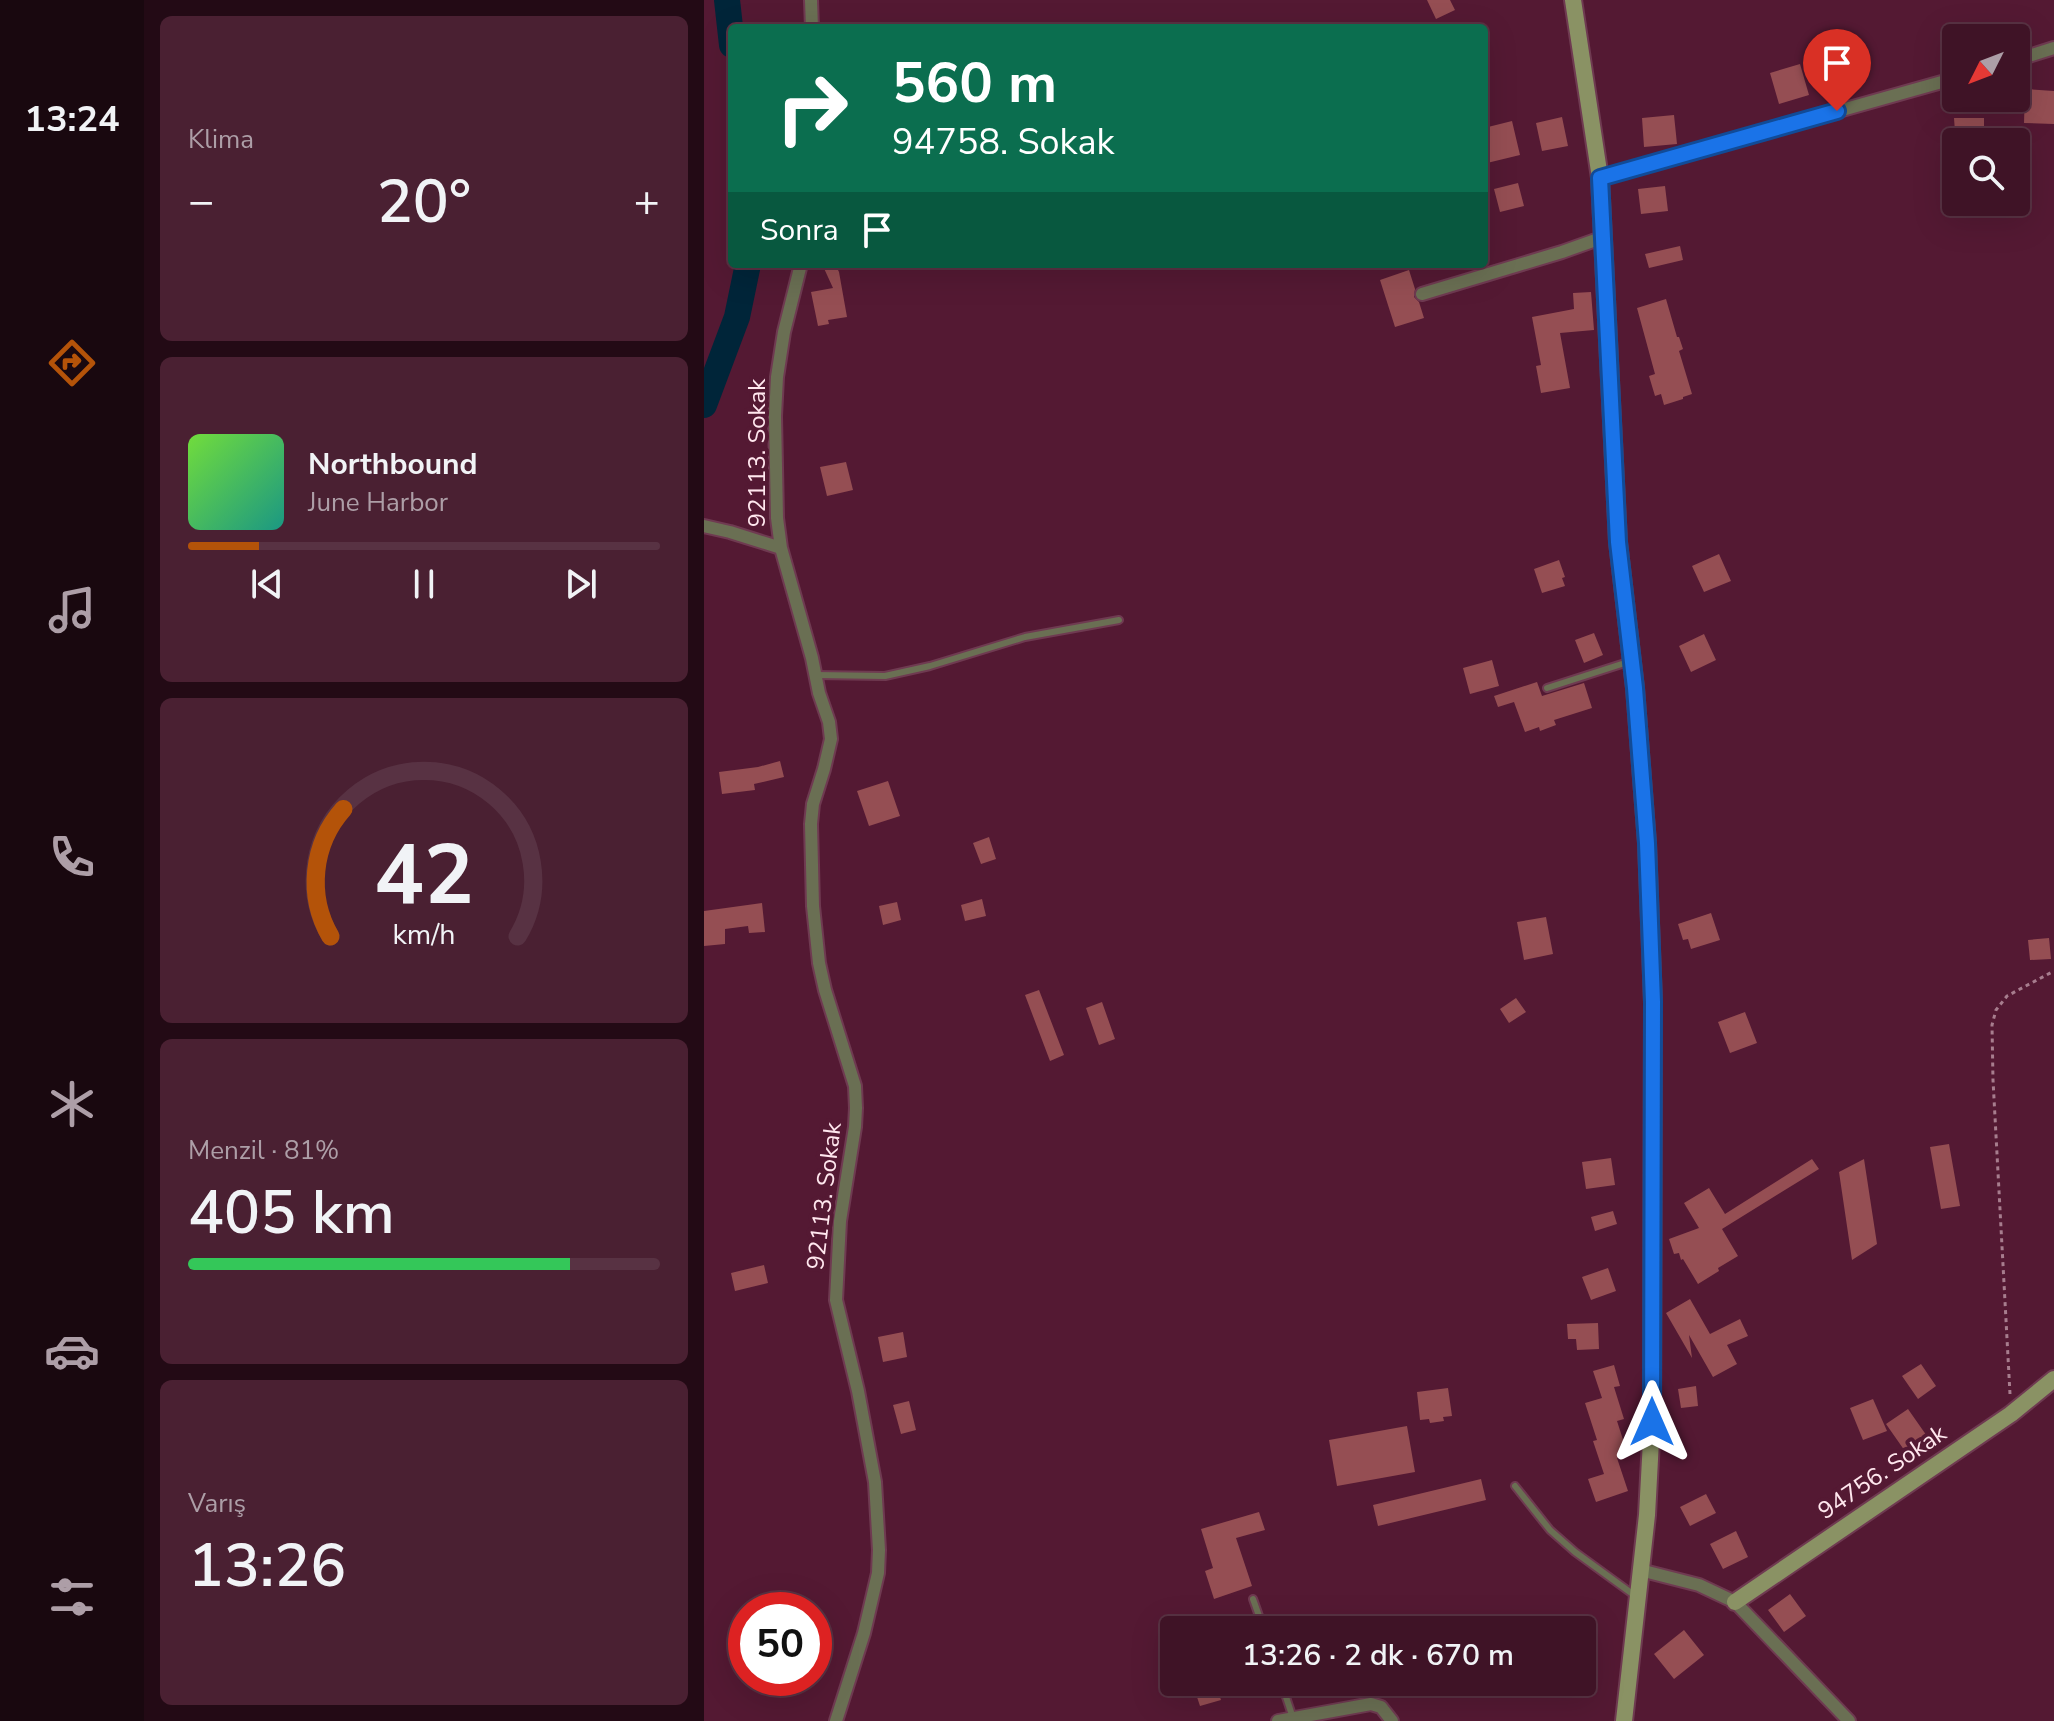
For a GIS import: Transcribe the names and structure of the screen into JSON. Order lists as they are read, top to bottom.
{
  "streets": {
    "main road": ["94756. Sokak"],
    "street": ["92113. Sokak"]
  },
  "north": "bottom left",
  "page": {
    "tabs": "13:24",
    "tile": [
      "Klima",
      ["Menzil · 81%", "405 km"],
      ["Varış", "13:26"]
    ],
    "turn": ["560 m", "94758. Sokak"],
    "heat": ["−", "20°", "+"],
    "then": "Sonra",
    "song": ["Northbound", "June Harbor"],
    "limit": "50",
    "trip": "13:26 · 2 dk · 670 m",
    "gauge": ["42", "km/h"]
  }
}
